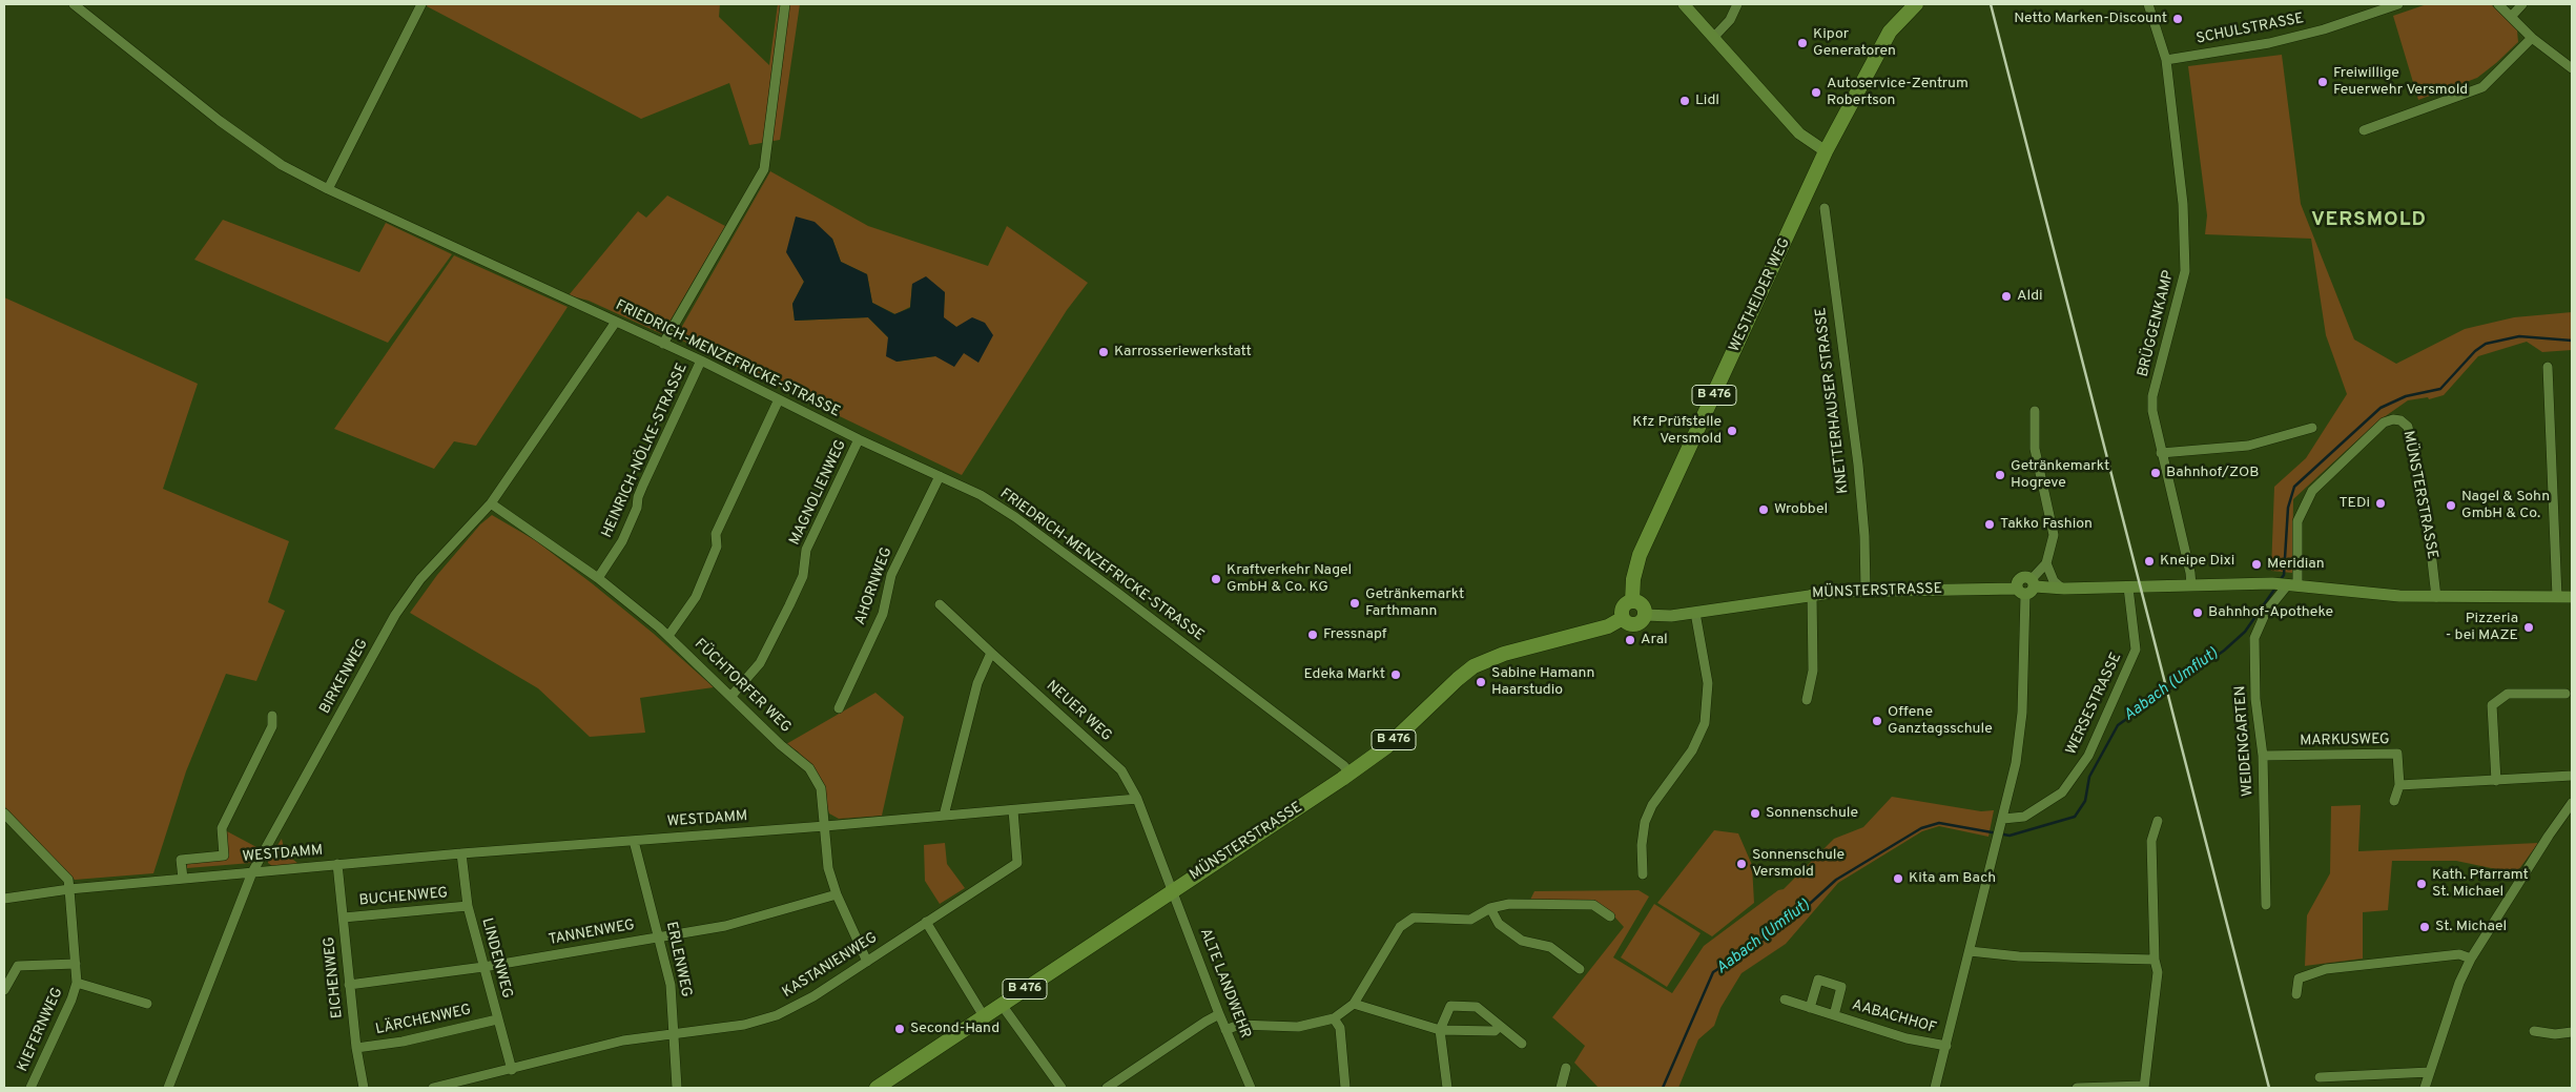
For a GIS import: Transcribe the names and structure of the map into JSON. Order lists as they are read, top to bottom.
{
  "streets": {
    "main road": ["WESTHEIDER WEG", "B 476", "MÜNSTERSTRASSE"],
    "street": [
      "SCHULSTRASSE",
      "BRÜGGENKAMP",
      "FRIEDRICH-MENZEFRICKE-STRASSE",
      "KNETTERHAUSER STRASSE",
      "HEINRICH-NÖLKE-STRASSE",
      "MAGNOLIENWEG",
      "AHORNWEG",
      "BIRKENWEG",
      "FÜCHTORFER WEG",
      "WERSESTRASSE",
      "NEUER WEG",
      "WEIDENGARTEN",
      "MARKUSWEG",
      "WESTDAMM",
      "BUCHENWEG",
      "TANNENWEG",
      "LINDENWEG",
      "ERLENWEG",
      "KASTANIENWEG",
      "EICHENWEG",
      "ALTE LANDWEHR",
      "AABACHHOF",
      "LÄRCHENWEG",
      "KIEFERNWEG"
    ]
  },
  "crossings": [
    ["SCHULSTRASSE", "BRÜGGENKAMP"],
    ["WESTHEIDER WEG", "MÜNSTERSTRASSE"],
    ["FRIEDRICH-MENZEFRICKE-STRASSE", "HEINRICH-NÖLKE-STRASSE"],
    ["FRIEDRICH-MENZEFRICKE-STRASSE", "MAGNOLIENWEG"],
    ["FRIEDRICH-MENZEFRICKE-STRASSE", "MÜNSTERSTRASSE"],
    ["FRIEDRICH-MENZEFRICKE-STRASSE", "AHORNWEG"],
    ["FRIEDRICH-MENZEFRICKE-STRASSE", "BIRKENWEG"],
    ["KNETTERHAUSER STRASSE", "MÜNSTERSTRASSE"],
    ["HEINRICH-NÖLKE-STRASSE", "FÜCHTORFER WEG"],
    ["MAGNOLIENWEG", "FÜCHTORFER WEG"],
    ["MÜNSTERSTRASSE", "WEIDENGARTEN"],
    ["MÜNSTERSTRASSE", "ALTE LANDWEHR"],
    ["BIRKENWEG", "FÜCHTORFER WEG"],
    ["BIRKENWEG", "WESTDAMM"],
    ["FÜCHTORFER WEG", "WESTDAMM"],
    ["FÜCHTORFER WEG", "TANNENWEG"],
    ["FÜCHTORFER WEG", "KASTANIENWEG"],
    ["NEUER WEG", "WESTDAMM"],
    ["WEIDENGARTEN", "MARKUSWEG"],
    ["WESTDAMM", "LINDENWEG"],
    ["WESTDAMM", "ERLENWEG"],
    ["WESTDAMM", "KASTANIENWEG"],
    ["WESTDAMM", "EICHENWEG"],
    ["WESTDAMM", "KIEFERNWEG"],
    ["BUCHENWEG", "LINDENWEG"],
    ["BUCHENWEG", "EICHENWEG"],
    ["TANNENWEG", "LINDENWEG"],
    ["TANNENWEG", "ERLENWEG"],
    ["TANNENWEG", "EICHENWEG"],
    ["LINDENWEG", "KASTANIENWEG"],
    ["LINDENWEG", "LÄRCHENWEG"],
    ["ERLENWEG", "KASTANIENWEG"],
    ["EICHENWEG", "LÄRCHENWEG"]
  ],
  "districts": ["VERSMOLD"],
  "water": ["Aabach (Umflut)"],
  "places": [
    "Netto Marken-Discount",
    "Kipor Generatoren",
    "Freiwillige Feuerwehr Versmold",
    "Autoservice-Zentrum Robertson",
    "Lidl",
    "Aldi",
    "Karrosseriewerkstatt",
    "Kfz Prüfstelle Versmold",
    "Bahnhof/ZOB",
    "Getränkemarkt Hogreve",
    "TEDi",
    "Nagel & Sohn GmbH & Co.",
    "Wrobbel",
    "Takko Fashion",
    "Kneipe Dixi",
    "Meridian",
    "Kraftverkehr Nagel GmbH & Co. KG",
    "Getränkemarkt Farthmann",
    "Bahnhof-Apotheke",
    "Pizzeria - bei MAZE",
    "Fressnapf",
    "Aral",
    "Edeka Markt",
    "Sabine Hamann Haarstudio",
    "Offene Ganztagsschule",
    "Sonnenschule",
    "Sonnenschule Versmold",
    "Kita am Bach",
    "Kath. Pfarramt St. Michael",
    "St. Michael",
    "Second-Hand"
  ]
}
